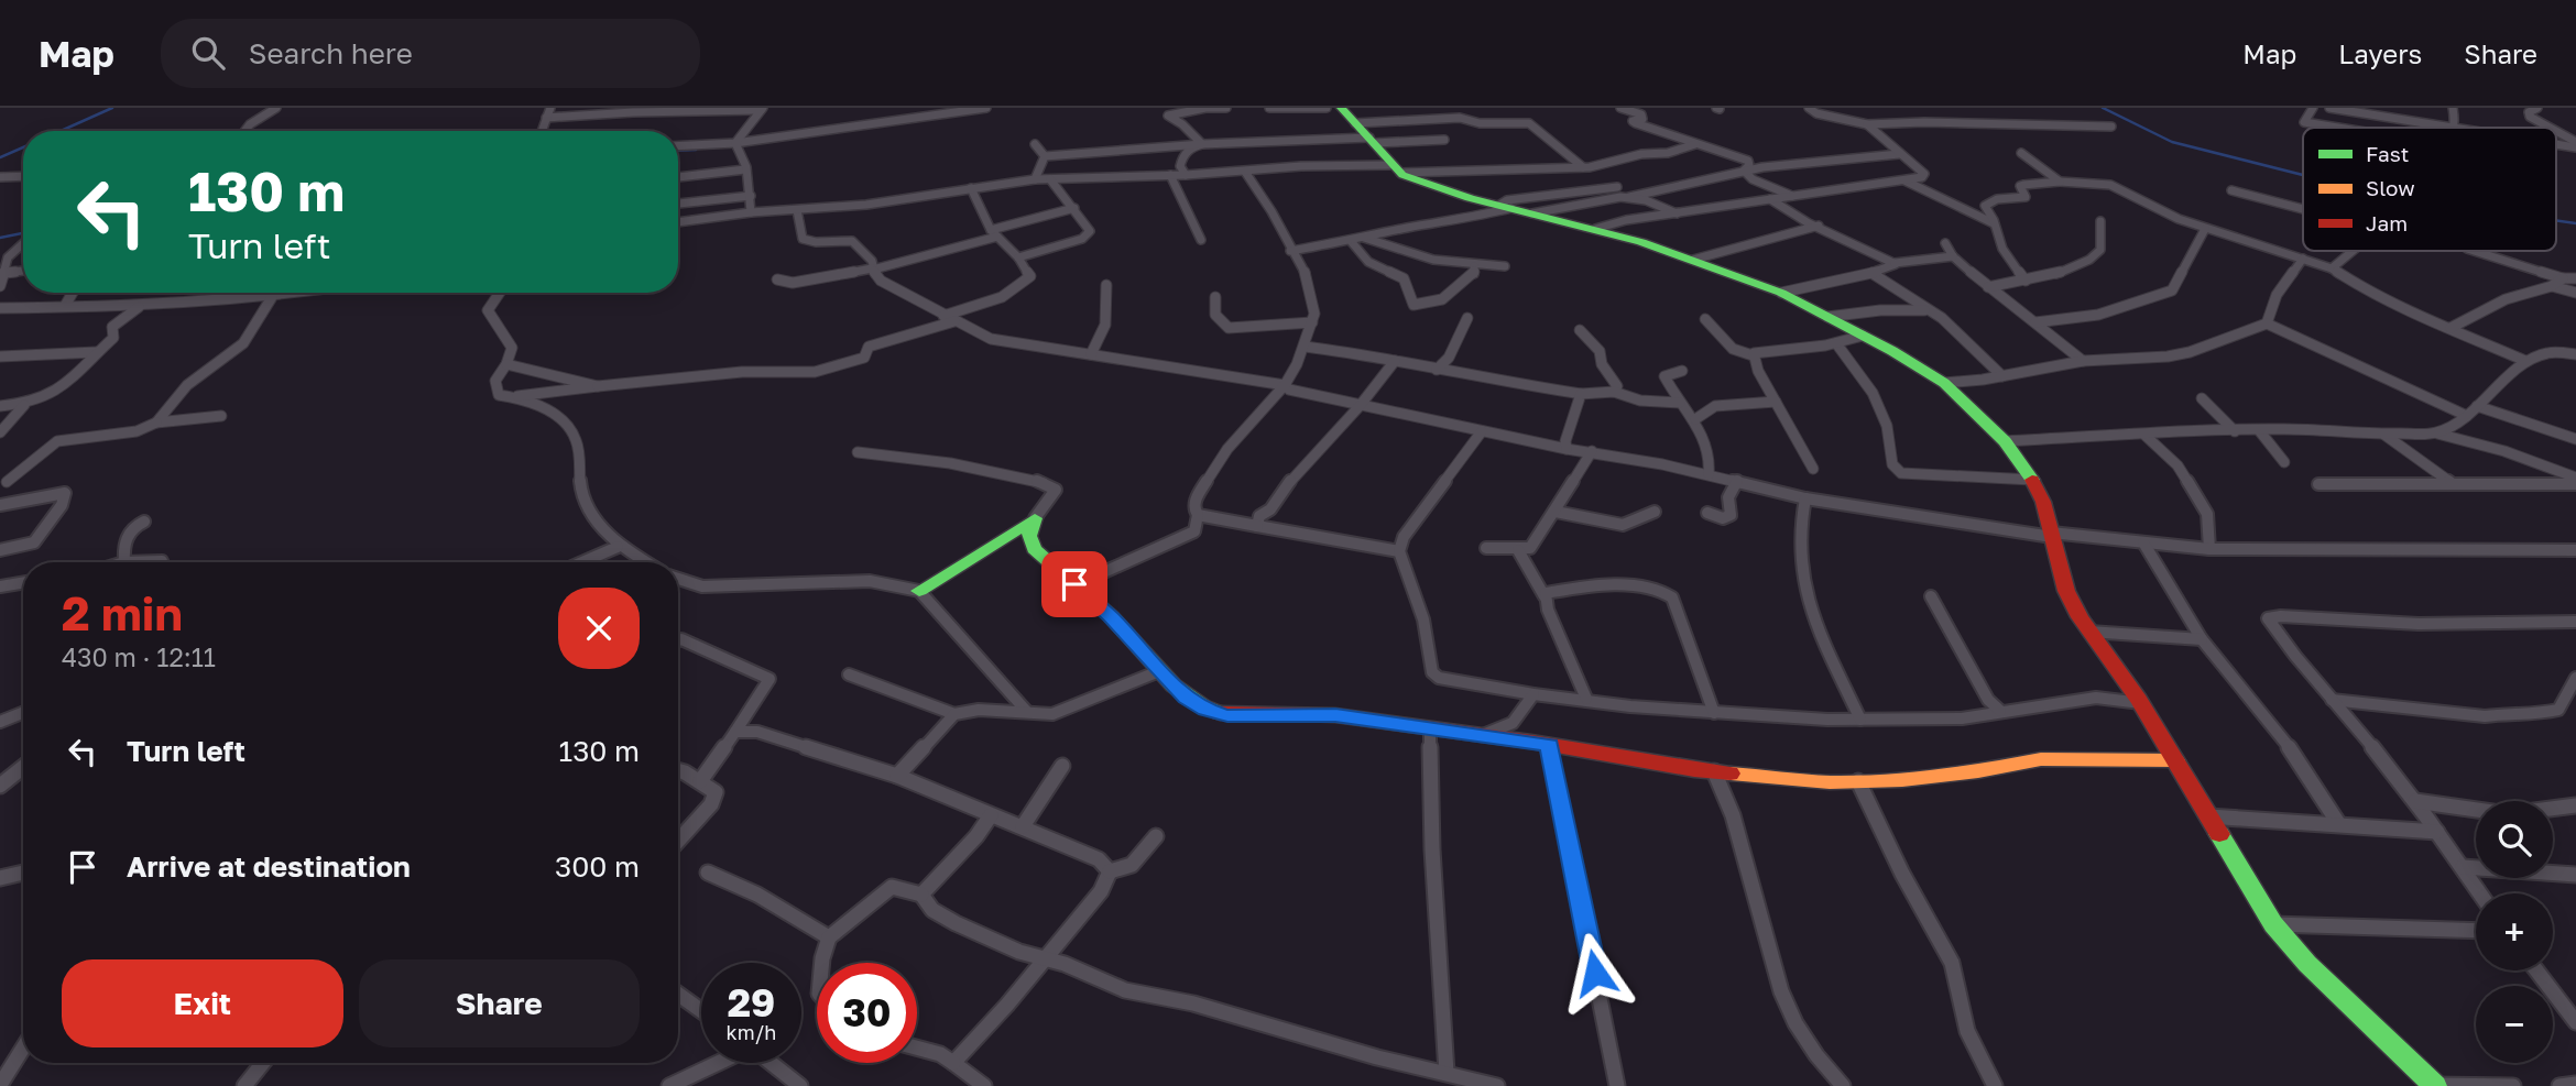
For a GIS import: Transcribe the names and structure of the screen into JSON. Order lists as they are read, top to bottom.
{
  "legend": ["Fast", "Slow", "Jam"],
  "page": {
    "header": "Map",
    "search": "Search here",
    "nav": ["Map", "Layers", "Share"],
    "turn": ["130 m", "Turn left"],
    "heading": ["2 min", "430 m · 12:11"],
    "list": [
      {
        "name": "Turn left",
        "value": "130 m"
      },
      {
        "name": "Arrive at destination",
        "value": "300 m"
      }
    ],
    "map_buttons": ["+", "−"],
    "buttons": ["Exit", "Share"],
    "speed": "29 km/h",
    "limit": "30"
  }
}
